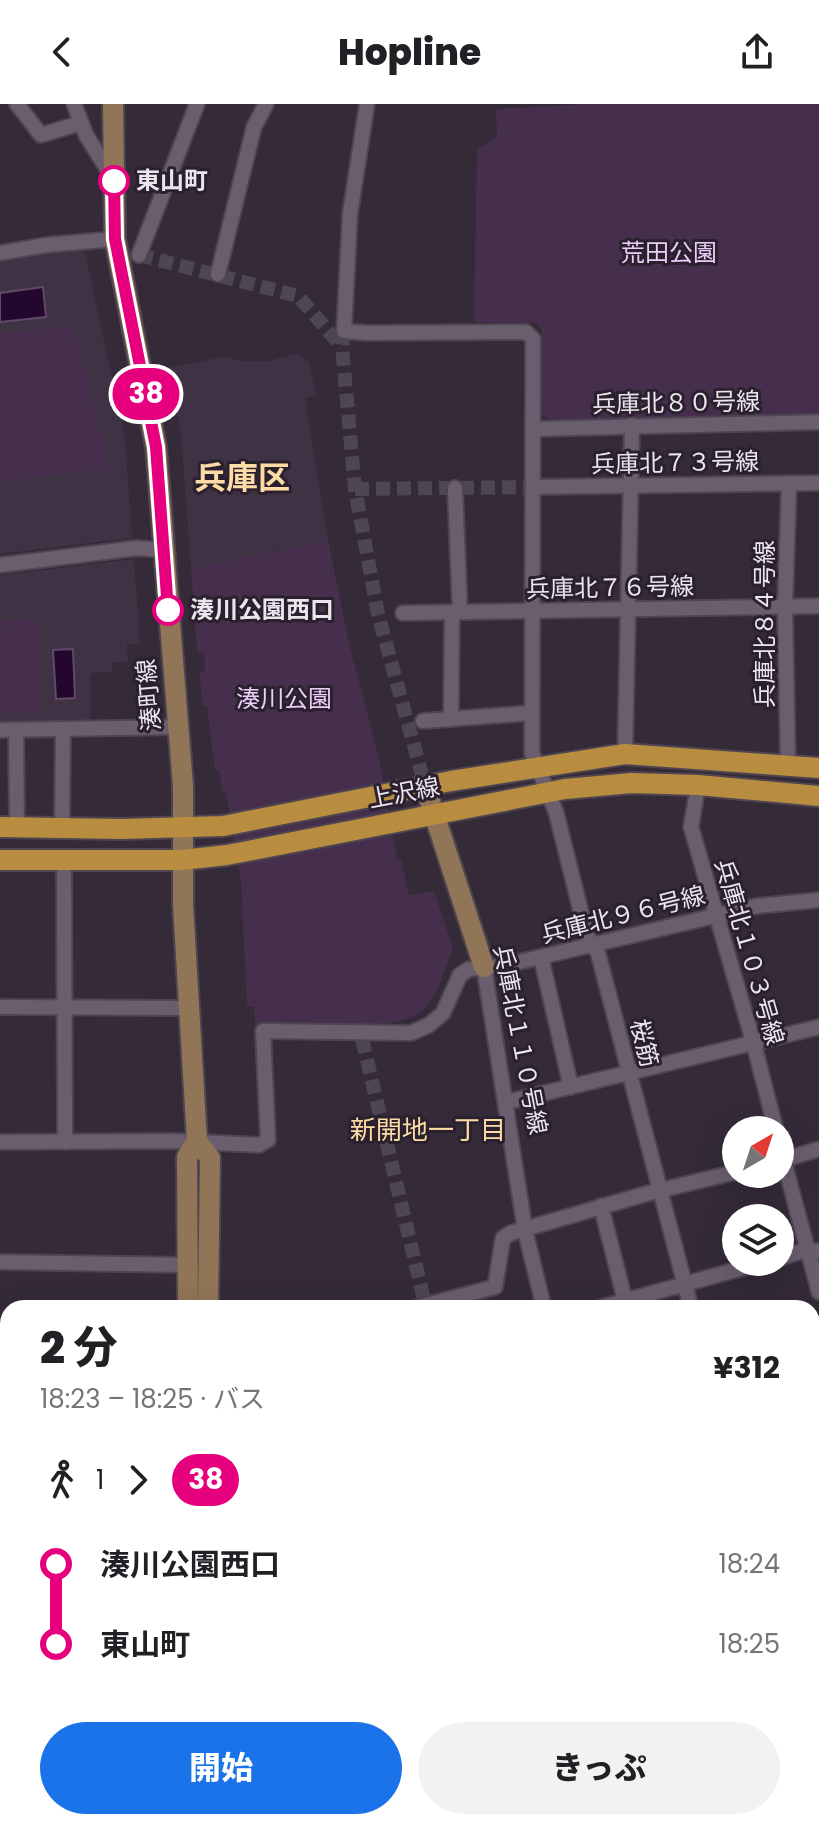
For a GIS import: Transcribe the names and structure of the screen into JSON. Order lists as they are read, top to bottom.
{
  "streets": {
    "main road": ["上沢線"],
    "street": [
      "兵庫北８０号線",
      "兵庫北７３号線",
      "兵庫北７６号線",
      "兵庫北８４号線",
      "湊町線",
      "兵庫北９６号線",
      "兵庫北１０３号線",
      "兵庫北１１０号線",
      "桜筋"
    ]
  },
  "crossings": [
    ["兵庫北８０号線", "桜筋"],
    ["兵庫北７３号線", "兵庫北８４号線"],
    ["兵庫北７３号線", "桜筋"],
    ["兵庫北７６号線", "兵庫北８４号線"],
    ["兵庫北７６号線", "桜筋"],
    ["兵庫北８４号線", "上沢線"],
    ["湊町線", "上沢線"],
    ["上沢線", "兵庫北１０３号線"],
    ["上沢線", "兵庫北１１０号線"],
    ["上沢線", "桜筋"],
    ["兵庫北９６号線", "兵庫北１０３号線"],
    ["兵庫北９６号線", "兵庫北１１０号線"],
    ["兵庫北９６号線", "桜筋"]
  ],
  "districts": ["兵庫区", "新開地一丁目"],
  "parks": ["荒田公園", "湊川公園"],
  "places": ["東山町", "湊川公園西口"],
  "lines": ["bus line 38"],
  "north": "top right",
  "page": {
    "header": "Hopline",
    "on_map": "38",
    "heading": ["2 分", "18:23 – 18:25 · バス", "¥312"],
    "legs": ["1", "38"],
    "list": [
      {
        "name": "湊川公園西口",
        "value": "18:24"
      },
      {
        "name": "東山町",
        "value": "18:25"
      }
    ],
    "buttons": ["開始", "きっぷ"]
  }
}
